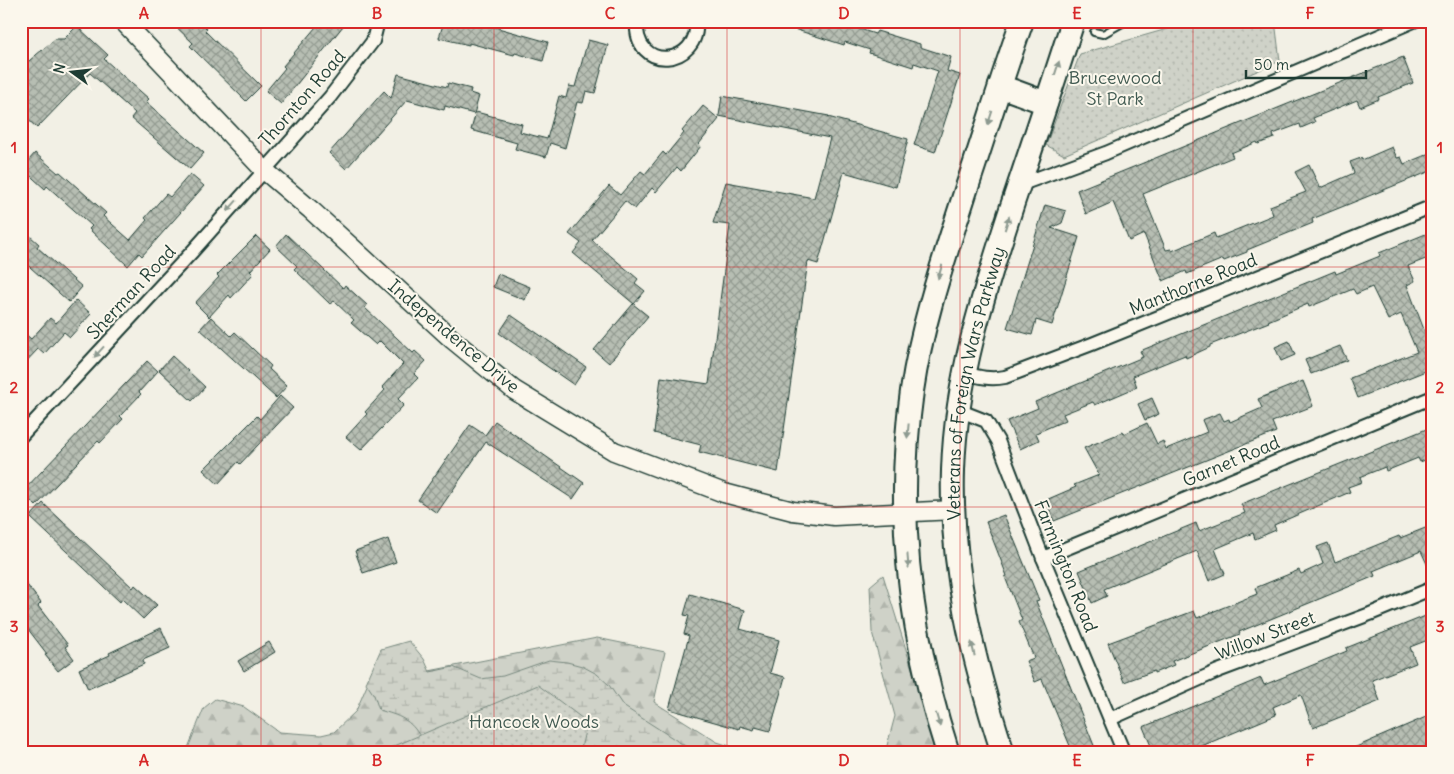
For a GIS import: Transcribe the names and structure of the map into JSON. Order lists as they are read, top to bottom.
{
  "streets": {
    "highway": ["Veterans of Foreign Wars Parkway"],
    "main road": ["Independence Drive"],
    "street": [
      "Thornton Road",
      "Manthorne Road",
      "Sherman Road",
      "Garnet Road",
      "Farmington Road",
      "Willow Street"
    ]
  },
  "crossings": [
    ["Thornton Road", "Sherman Road"],
    ["Thornton Road", "Independence Drive"],
    ["Manthorne Road", "Veterans of Foreign Wars Parkway"],
    ["Sherman Road", "Independence Drive"],
    ["Independence Drive", "Veterans of Foreign Wars Parkway"],
    ["Veterans of Foreign Wars Parkway", "Farmington Road"],
    ["Garnet Road", "Farmington Road"],
    ["Farmington Road", "Willow Street"]
  ],
  "one_way": ["Sherman Road"],
  "parks": ["Brucewood St Park", "Hancock Woods"],
  "scale_bar": "50 m",
  "north": "left",
  "grid": {
    "columns": [
      "A",
      "B",
      "C",
      "D",
      "E",
      "F"
    ],
    "rows": ["1", "2", "3"]
  }
}
